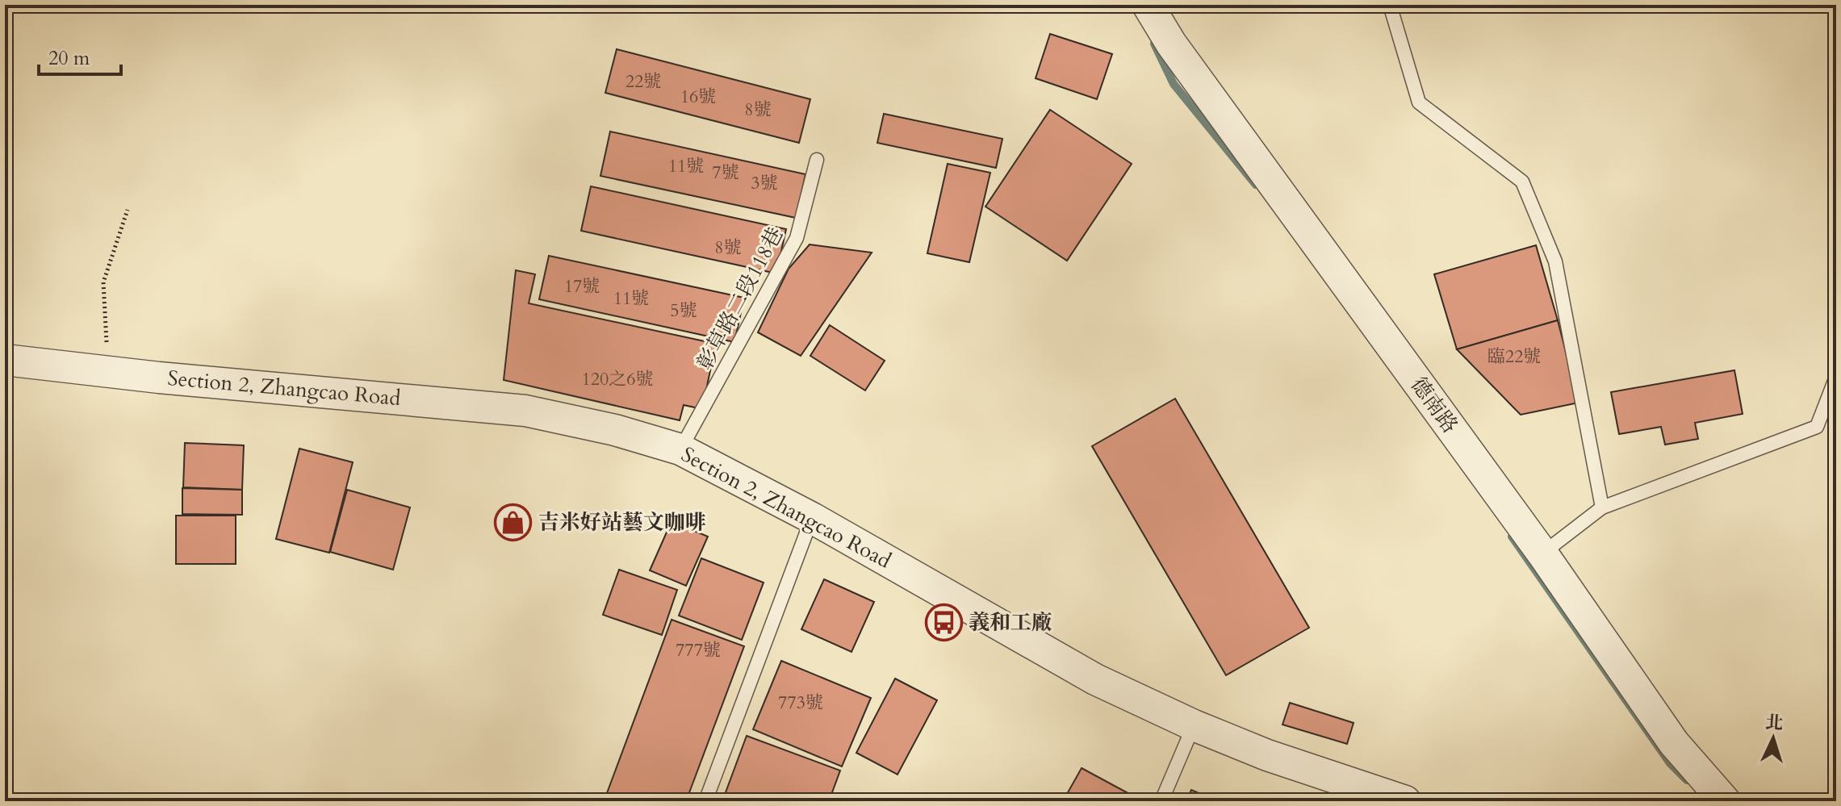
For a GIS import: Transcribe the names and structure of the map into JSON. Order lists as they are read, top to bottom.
{
  "streets": {
    "street": ["Section 2, Zhangcao Road", "德南路"],
    "lane": ["彰草路二段118巷"]
  },
  "crossings": [
    ["彰草路二段118巷", "Section 2, Zhangcao Road"]
  ],
  "places": {
    "shop": ["吉米好站藝文咖啡"],
    "bus stop": ["義和工廠"]
  },
  "house_numbers": [
    "22號",
    "16號",
    "8號",
    "11號",
    "7號",
    "3號",
    "8號",
    "17號",
    "11號",
    "5號",
    "臨22號",
    "120之6號",
    "777號",
    "773號"
  ],
  "scale_bar": "20 m",
  "north": "top"
}
